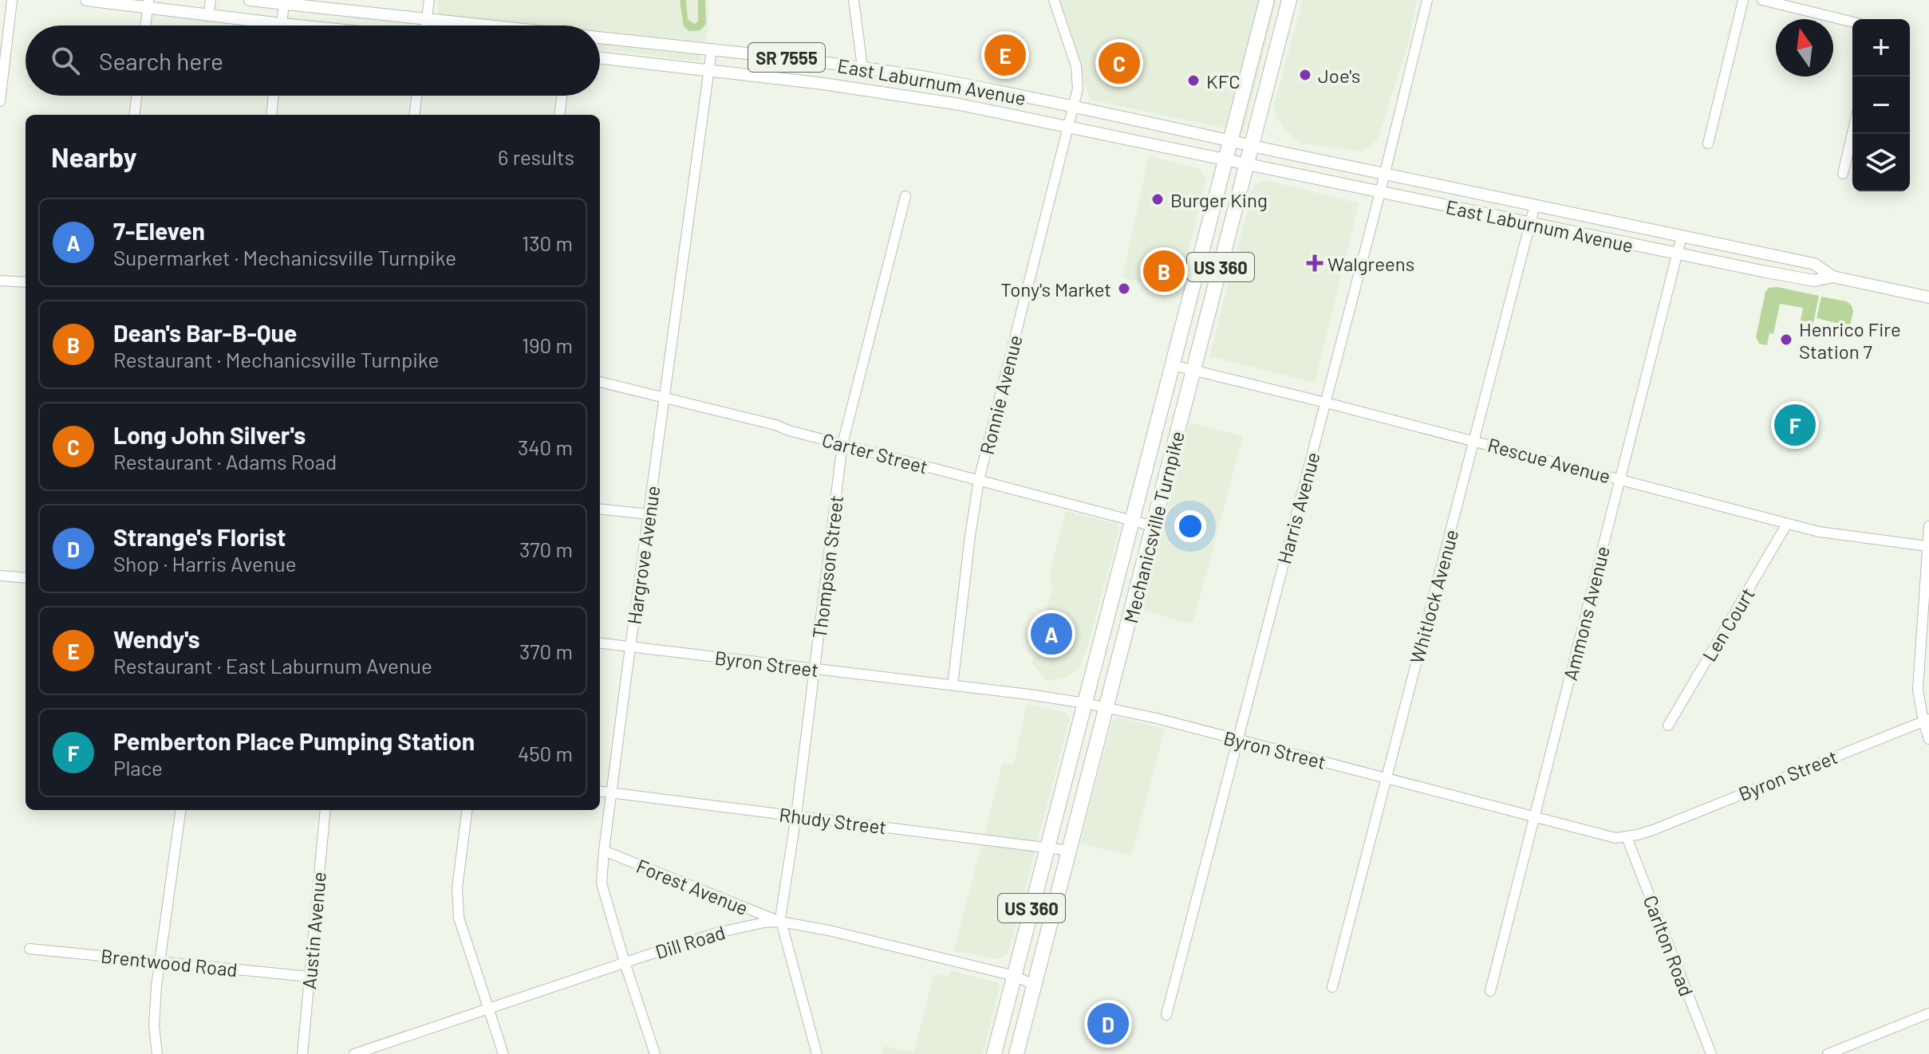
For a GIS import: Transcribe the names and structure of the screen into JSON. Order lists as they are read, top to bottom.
{
  "streets": {
    "highway": ["US 360", "Mechanicsville Turnpike"],
    "main road": ["SR 7555", "East Laburnum Avenue"],
    "street": [
      "Ronnie Avenue",
      "Carter Street",
      "Rescue Avenue",
      "Harris Avenue",
      "Hargrove Avenue",
      "Thompson Street",
      "Whitlock Avenue",
      "Ammons Avenue",
      "Len Court",
      "Byron Street",
      "Rhudy Street",
      "Forest Avenue",
      "Austin Avenue",
      "Dill Road",
      "Carlton Road",
      "Brentwood Road"
    ]
  },
  "crossings": [
    ["East Laburnum Avenue", "Ronnie Avenue"],
    ["East Laburnum Avenue", "Harris Avenue"],
    ["East Laburnum Avenue", "Mechanicsville Turnpike"],
    ["East Laburnum Avenue", "Hargrove Avenue"],
    ["East Laburnum Avenue", "Whitlock Avenue"],
    ["East Laburnum Avenue", "Ammons Avenue"],
    ["Ronnie Avenue", "Carter Street"],
    ["Ronnie Avenue", "Byron Street"],
    ["Carter Street", "Mechanicsville Turnpike"],
    ["Carter Street", "Hargrove Avenue"],
    ["Carter Street", "Thompson Street"],
    ["Rescue Avenue", "Harris Avenue"],
    ["Rescue Avenue", "Mechanicsville Turnpike"],
    ["Rescue Avenue", "Whitlock Avenue"],
    ["Rescue Avenue", "Ammons Avenue"],
    ["Rescue Avenue", "Len Court"],
    ["Harris Avenue", "Byron Street"],
    ["Mechanicsville Turnpike", "Byron Street"],
    ["Mechanicsville Turnpike", "Rhudy Street"],
    ["Mechanicsville Turnpike", "Dill Road"],
    ["Hargrove Avenue", "Byron Street"],
    ["Hargrove Avenue", "Rhudy Street"],
    ["Hargrove Avenue", "Forest Avenue"],
    ["Hargrove Avenue", "Dill Road"],
    ["Thompson Street", "Byron Street"],
    ["Thompson Street", "Rhudy Street"],
    ["Thompson Street", "Forest Avenue"],
    ["Thompson Street", "Dill Road"],
    ["Whitlock Avenue", "Byron Street"],
    ["Ammons Avenue", "Byron Street"],
    ["Byron Street", "Carlton Road"],
    ["Forest Avenue", "Dill Road"],
    ["Austin Avenue", "Brentwood Road"]
  ],
  "places": {
    "other": [
      "Joe's",
      "KFC",
      "Burger King",
      "Tony's Market",
      "Henrico Fire Station 7"
    ],
    "health": ["Walgreens"]
  },
  "north": "top",
  "page": {
    "map_buttons": ["+", "−"],
    "search": "Search here",
    "pins": [
      "E",
      "C",
      "B",
      "F",
      "A",
      "D"
    ],
    "heading": ["Nearby", "6 results"],
    "list": [
      {
        "mark": "A",
        "name": "7-Eleven",
        "note": "Supermarket · Mechanicsville Turnpike",
        "value": "130 m"
      },
      {
        "mark": "B",
        "name": "Dean's Bar-B-Que",
        "note": "Restaurant · Mechanicsville Turnpike",
        "value": "190 m"
      },
      {
        "mark": "C",
        "name": "Long John Silver's",
        "note": "Restaurant · Adams Road",
        "value": "340 m"
      },
      {
        "mark": "D",
        "name": "Strange's Florist",
        "note": "Shop · Harris Avenue",
        "value": "370 m"
      },
      {
        "mark": "E",
        "name": "Wendy's",
        "note": "Restaurant · East Laburnum Avenue",
        "value": "370 m"
      },
      {
        "mark": "F",
        "name": "Pemberton Place Pumping Station",
        "note": "Place",
        "value": "450 m"
      }
    ]
  }
}
